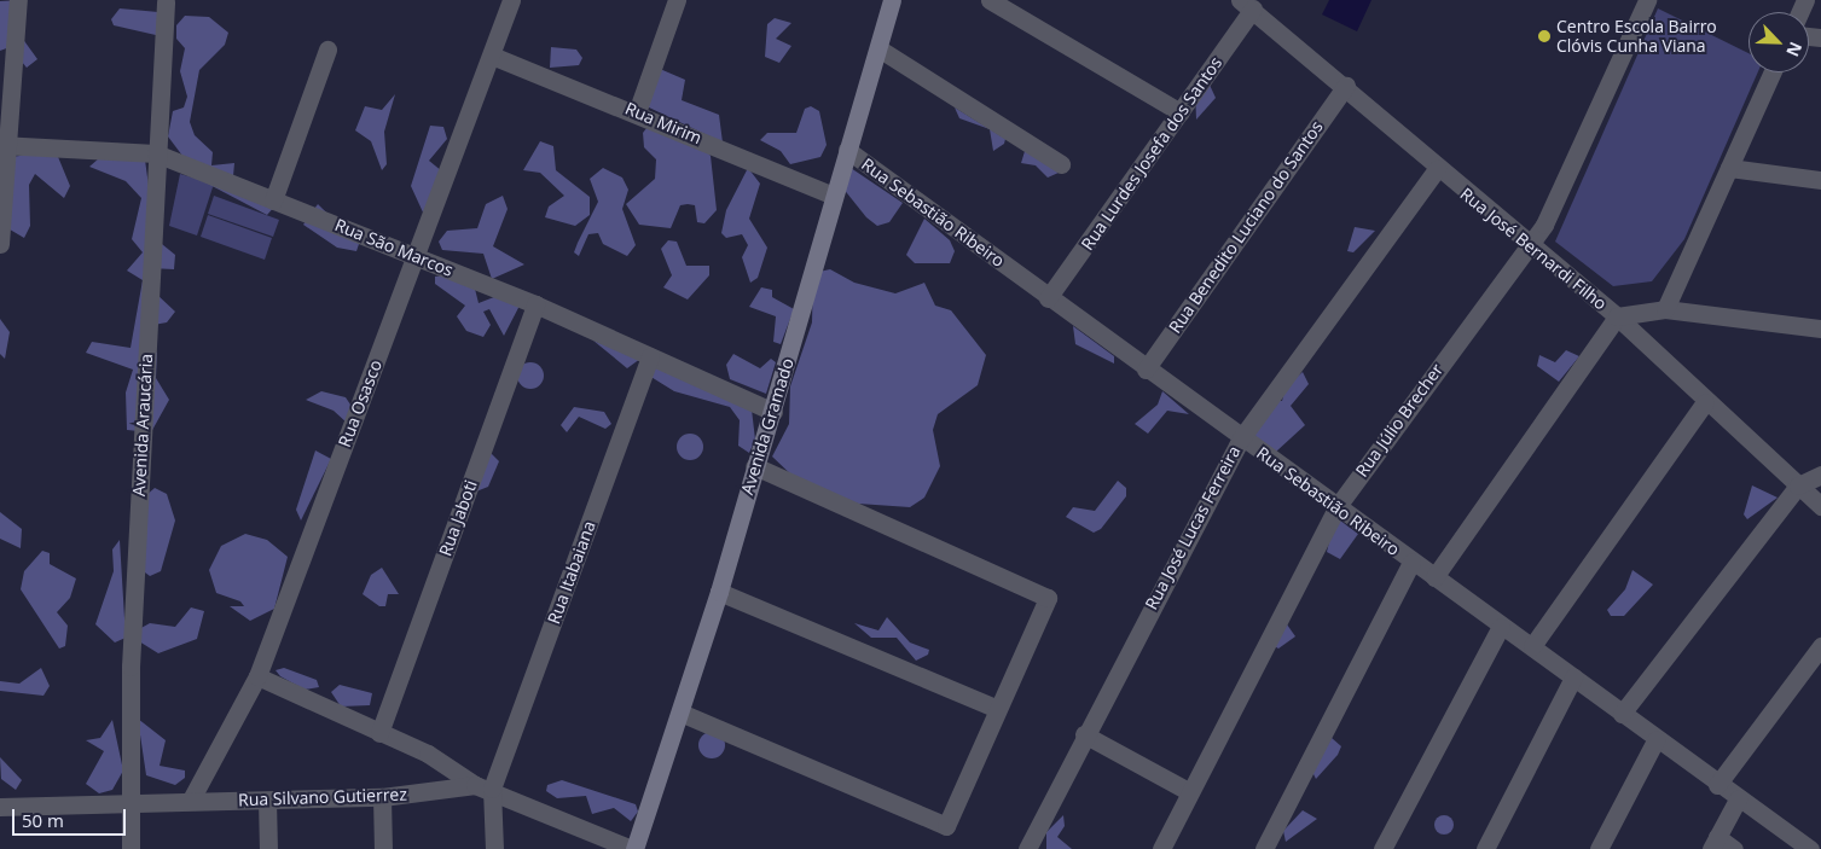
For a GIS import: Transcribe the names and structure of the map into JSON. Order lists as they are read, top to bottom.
{
  "streets": {
    "street": [
      "Rua Mirim",
      "Rua Lurdes Josefa dos Santos",
      "Rua Sebastião Ribeiro",
      "Rua Benedito Luciano do Santos",
      "Rua São Marcos",
      "Rua José Bernardi Filho",
      "Rua Osasco",
      "Rua Júlio Brecher",
      "Avenida Araucária",
      "Avenida Gramado",
      "Rua Jaboti",
      "Rua José Lucas Ferreira",
      "Rua Itabaiana",
      "Rua Silvano Gutierrez"
    ]
  },
  "crossings": [
    ["Rua Mirim", "Rua Osasco"],
    ["Rua Mirim", "Avenida Gramado"],
    ["Rua Lurdes Josefa dos Santos", "Rua Sebastião Ribeiro"],
    ["Rua Lurdes Josefa dos Santos", "Rua José Bernardi Filho"],
    ["Rua Sebastião Ribeiro", "Rua Benedito Luciano do Santos"],
    ["Rua Sebastião Ribeiro", "Rua Júlio Brecher"],
    ["Rua Sebastião Ribeiro", "Avenida Gramado"],
    ["Rua Sebastião Ribeiro", "Rua José Lucas Ferreira"],
    ["Rua Benedito Luciano do Santos", "Rua José Bernardi Filho"],
    ["Rua São Marcos", "Rua Osasco"],
    ["Rua São Marcos", "Avenida Araucária"],
    ["Rua São Marcos", "Avenida Gramado"],
    ["Rua São Marcos", "Rua Jaboti"],
    ["Rua São Marcos", "Rua Itabaiana"],
    ["Rua José Bernardi Filho", "Rua Júlio Brecher"],
    ["Rua José Bernardi Filho", "Rua José Lucas Ferreira"],
    ["Rua Osasco", "Rua Silvano Gutierrez"],
    ["Avenida Araucária", "Rua Silvano Gutierrez"],
    ["Rua Itabaiana", "Rua Silvano Gutierrez"]
  ],
  "places": ["Centro Escola Bairro Clóvis Cunha Viana"],
  "scale_bar": "50 m",
  "north": "bottom right"
}
